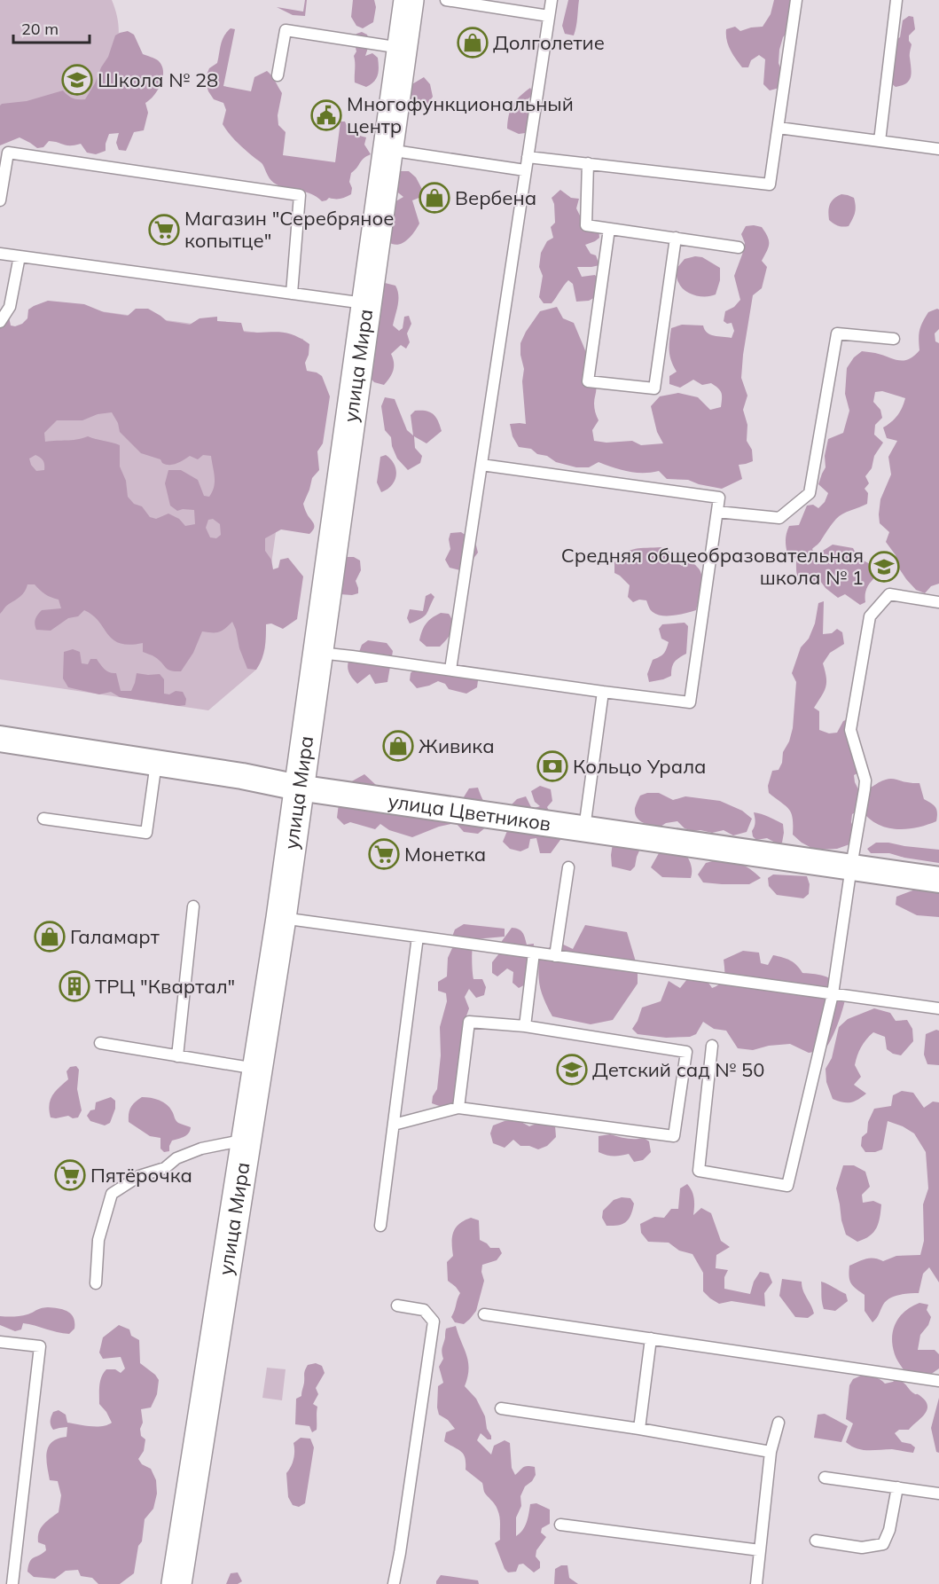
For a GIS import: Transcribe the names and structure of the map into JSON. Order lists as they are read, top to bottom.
{
  "streets": {
    "main road": ["улица Мира"],
    "street": ["улица Цветников"]
  },
  "crossings": [
    ["улица Мира", "улица Цветников"]
  ],
  "places": {
    "shop": [
      "Долголетие",
      "Вербена",
      "Живика",
      "Галамарт"
    ],
    "school or university": ["Школа № 28", "Средняя общеобразовательная школа № 1", "Детский сад № 50"],
    "public building": ["Многофункциональный центр"],
    "supermarket": ["Магазин \"Серебряное копытце\"", "Монетка", "Пятёрочка"],
    "bank": ["Кольцо Урала"],
    "building": ["ТРЦ \"Квартал\""]
  },
  "scale_bar": "20 m"
}
